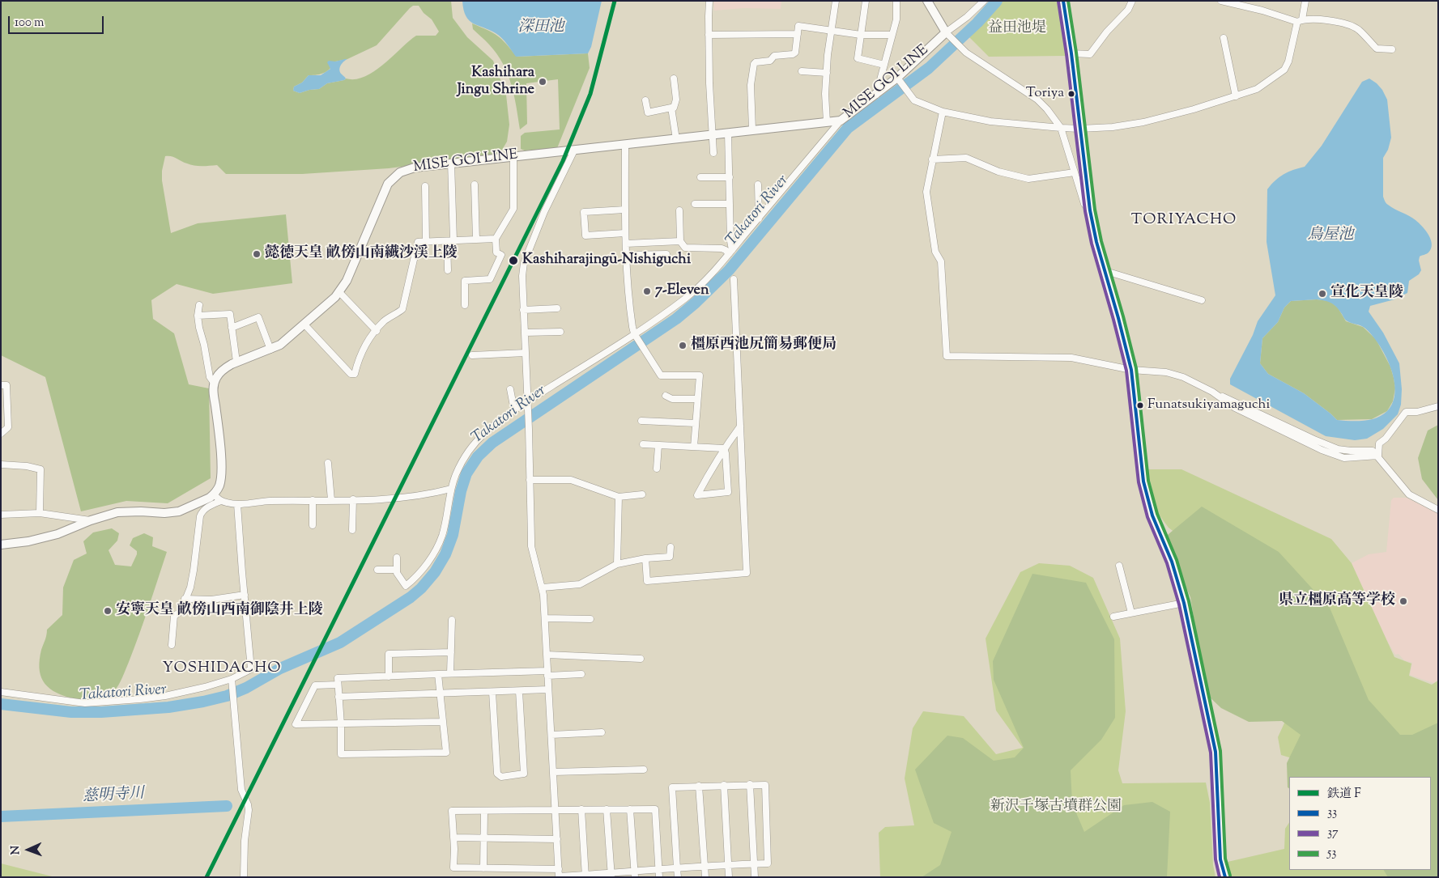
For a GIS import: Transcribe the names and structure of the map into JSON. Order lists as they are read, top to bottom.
{
  "streets": {
    "main road": ["MISE GOI LINE"]
  },
  "districts": ["TORIYACHO", "YOSHIDACHO"],
  "water": [
    "深田池",
    "Takatori River",
    "鳥屋池",
    "慈明寺川"
  ],
  "parks": ["益田池堤", "新沢千塚古墳群公園"],
  "places": [
    "Kashihara Jingu Shrine",
    "Toriya",
    "懿徳天皇 畝傍山南繊沙渓上陵",
    "Kashiharajingū-Nishiguchi",
    "7-Eleven",
    "宣化天皇陵",
    "橿原西池尻簡易郵便局",
    "Funatsukiyamaguchi",
    "県立橿原高等学校",
    "安寧天皇 畝傍山西南御陰井上陵"
  ],
  "lines": [
    "rail line F",
    "transit line 33",
    "transit line 53",
    "transit line 37"
  ],
  "legend": [
    "鉄道 F",
    "33",
    "37",
    "53"
  ],
  "scale_bar": "100 m",
  "north": "left"
}
